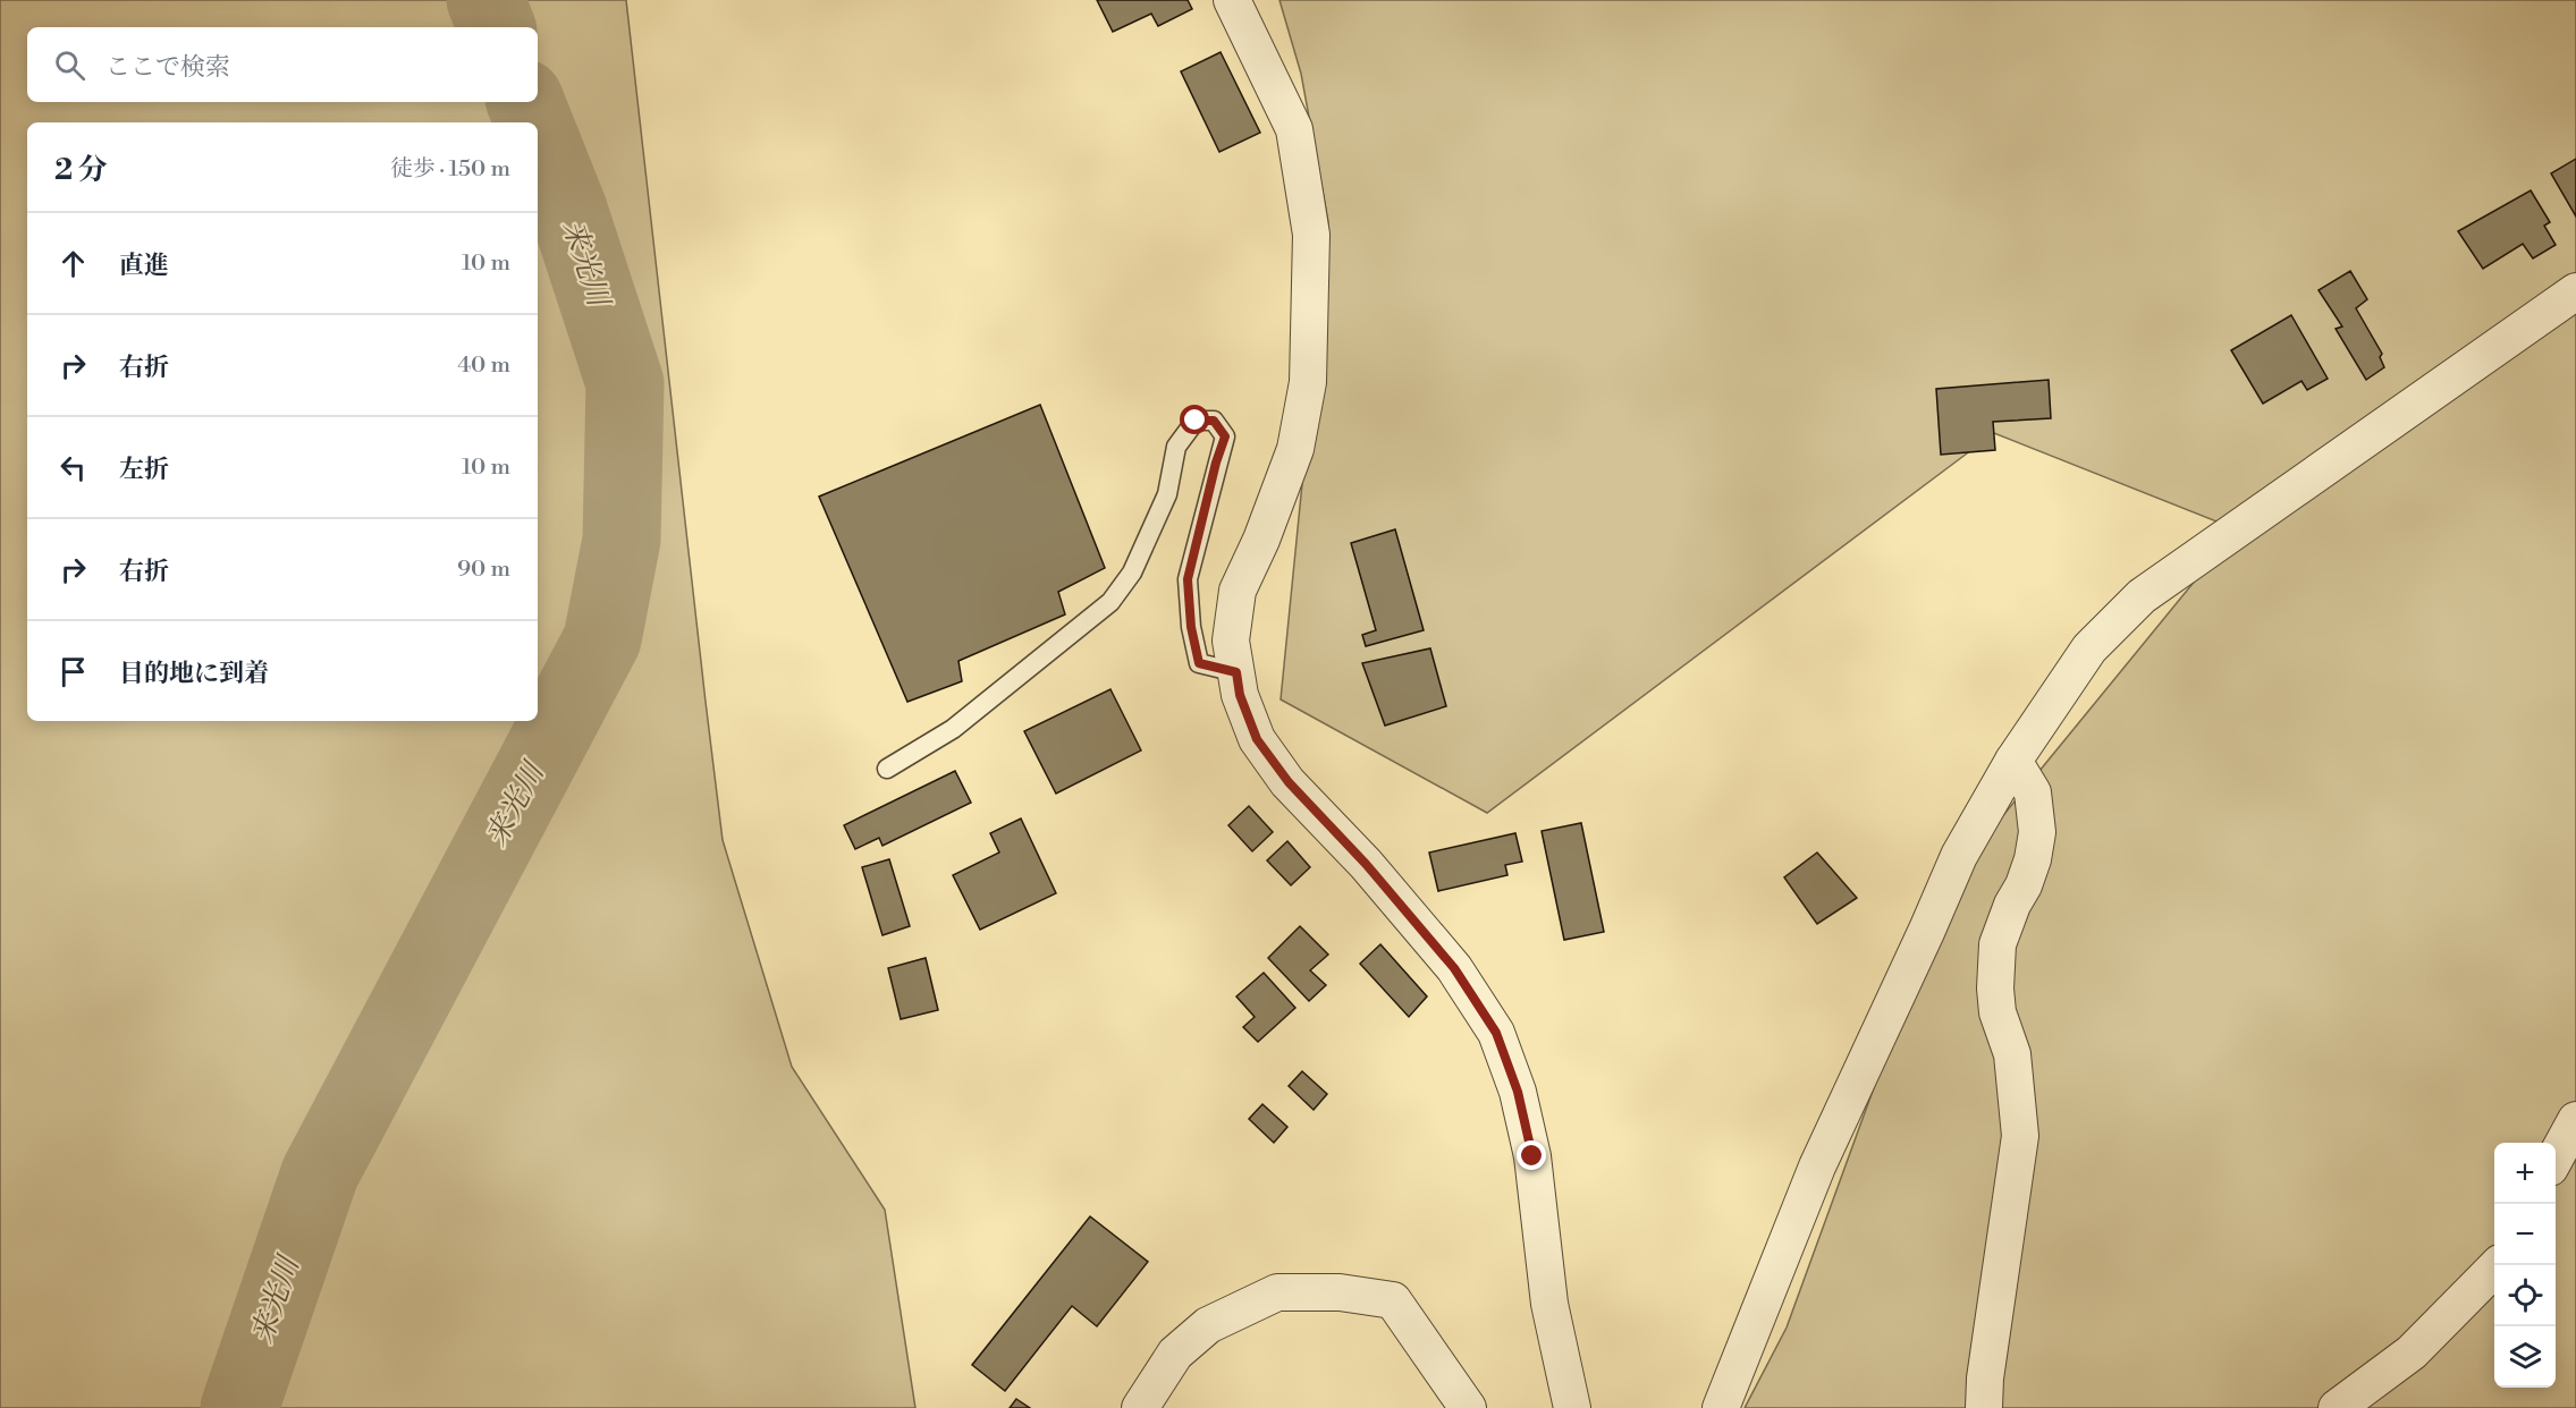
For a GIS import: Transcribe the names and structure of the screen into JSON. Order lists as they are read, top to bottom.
{
  "water": ["来光川"],
  "page": {
    "search": "ここで検索",
    "heading": ["2 分", "徒歩 · 150 m"],
    "list": [
      ["直進", "10 m"],
      ["右折", "40 m"],
      ["左折", "10 m"],
      ["右折", "90 m"],
      "目的地に到着"
    ],
    "map_buttons": ["+", "−"]
  }
}
